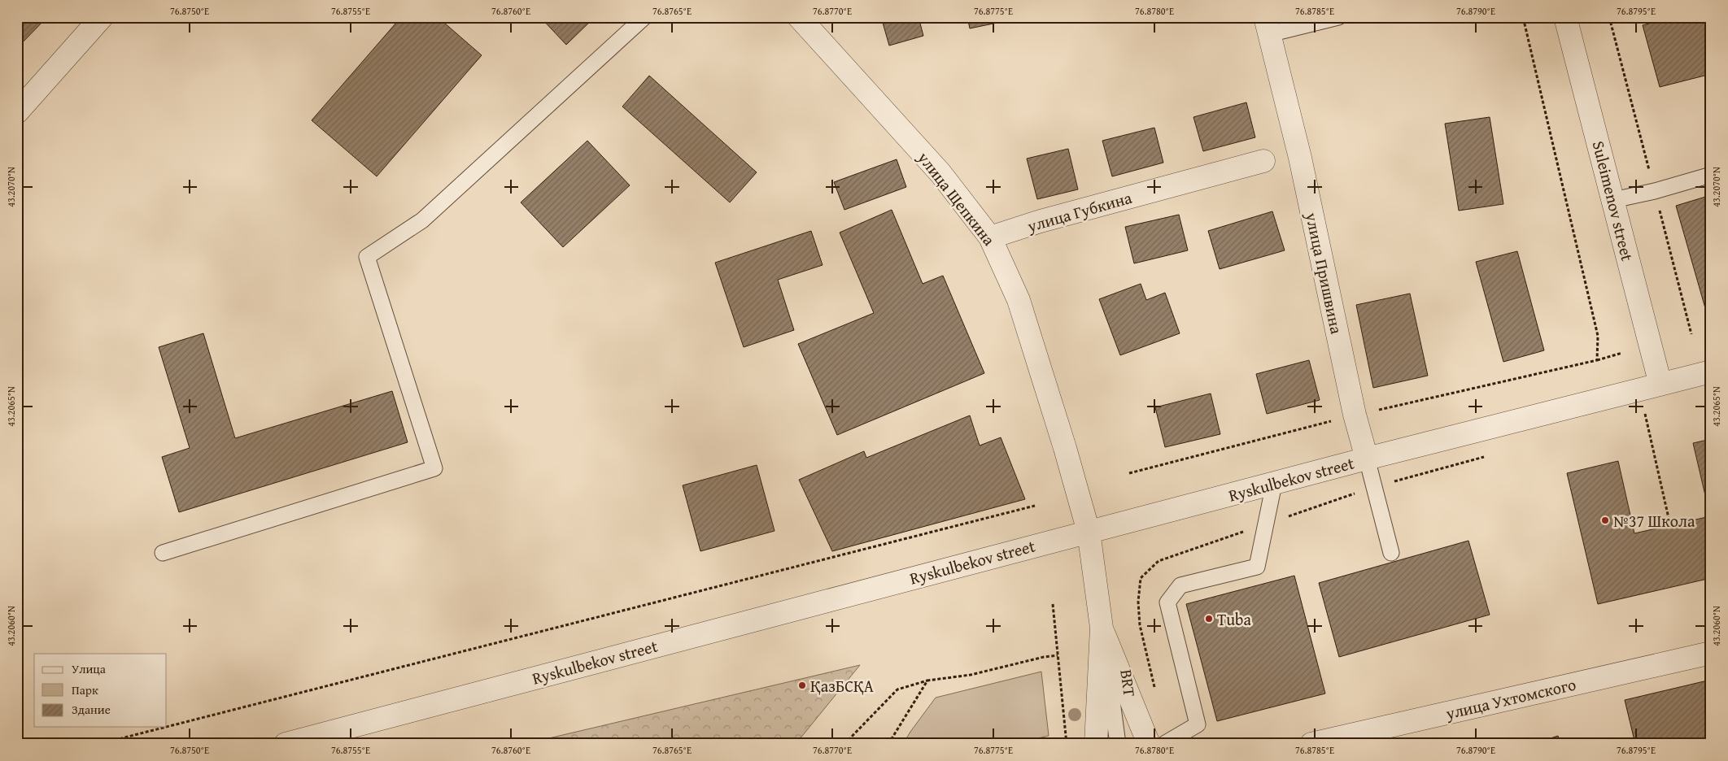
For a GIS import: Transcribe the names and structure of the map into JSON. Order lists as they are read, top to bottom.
{
  "streets": {
    "street": [
      "улица Щепкина",
      "Suleimenov street",
      "улица Губкина",
      "улица Пришвина",
      "Ryskulbekov street",
      "улица Ухтомского"
    ],
    "lane": ["BRT"]
  },
  "crossings": [
    ["улица Щепкина", "улица Губкина"],
    ["улица Щепкина", "Ryskulbekov street"],
    ["улица Щепкина", "BRT"],
    ["Suleimenov street", "Ryskulbekov street"],
    ["улица Пришвина", "Ryskulbekov street"]
  ],
  "places": ["№37 Школа", "Tuba", "ҚазБСҚА"],
  "legend": ["Улица", "Парк", "Здание"],
  "coordinates": [
    "76.8750°E",
    "76.8755°E",
    "76.8760°E",
    "76.8765°E",
    "76.8770°E",
    "76.8775°E",
    "76.8780°E",
    "76.8785°E",
    "76.8790°E",
    "76.8795°E",
    "43.2070°N",
    "43.2065°N",
    "43.2060°N"
  ]
}
